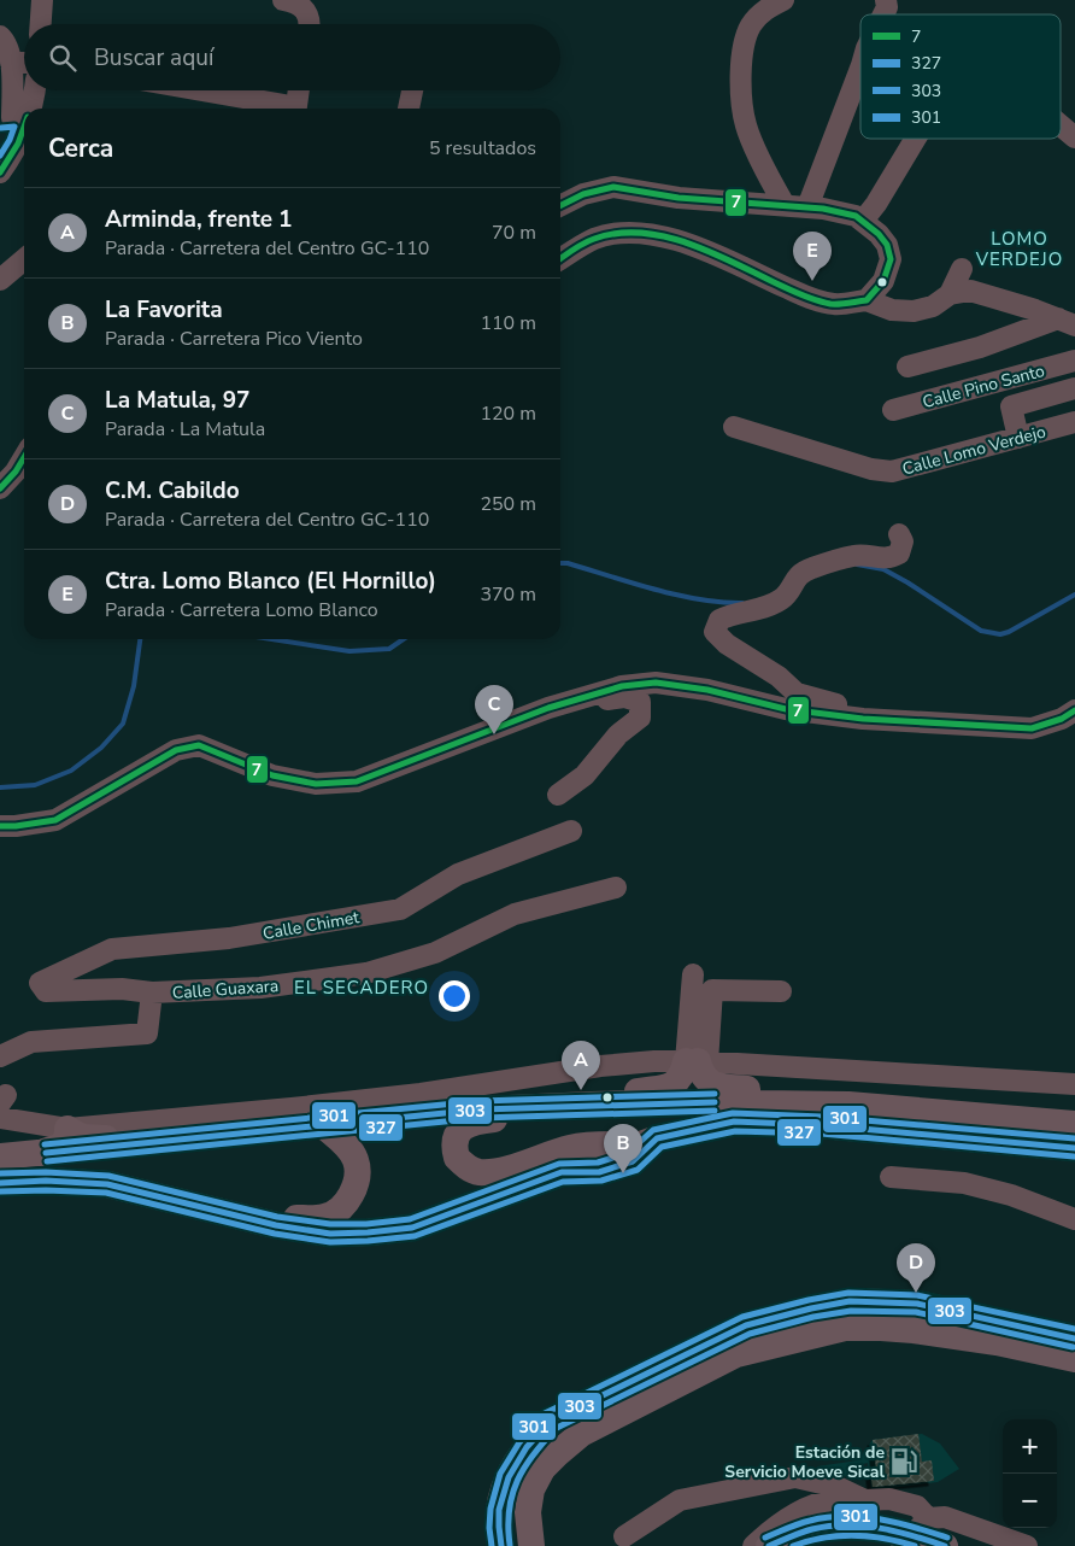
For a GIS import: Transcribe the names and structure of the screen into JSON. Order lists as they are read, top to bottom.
{
  "streets": {
    "street": [
      "Calle Pino Santo",
      "Calle Lomo Verdejo",
      "Calle Chimet",
      "Calle Guaxara"
    ]
  },
  "crossings": [
    ["Calle Chimet", "Calle Guaxara"]
  ],
  "districts": ["LOMO VERDEJO", "EL SECADERO"],
  "places": {
    "fuel station": ["Estación de Servicio Moeve Sical"]
  },
  "lines": [
    "transit line 327",
    "transit line 7",
    "transit line 301",
    "transit line 303"
  ],
  "legend": [
    "7",
    "327",
    "303",
    "301"
  ],
  "page": {
    "search": "Buscar aquí",
    "heading": ["Cerca", "5 resultados"],
    "list": [
      {
        "mark": "A",
        "name": "Arminda, frente 1",
        "note": "Parada · Carretera del Centro GC-110",
        "value": "70 m"
      },
      {
        "mark": "B",
        "name": "La Favorita",
        "note": "Parada · Carretera Pico Viento",
        "value": "110 m"
      },
      {
        "mark": "C",
        "name": "La Matula, 97",
        "note": "Parada · La Matula",
        "value": "120 m"
      },
      {
        "mark": "D",
        "name": "C.M. Cabildo",
        "note": "Parada · Carretera del Centro GC-110",
        "value": "250 m"
      },
      {
        "mark": "E",
        "name": "Ctra. Lomo Blanco (El Hornillo)",
        "note": "Parada · Carretera Lomo Blanco",
        "value": "370 m"
      }
    ],
    "pins": [
      "E",
      "C",
      "A",
      "B",
      "D"
    ],
    "map_buttons": ["+", "−"]
  }
}
